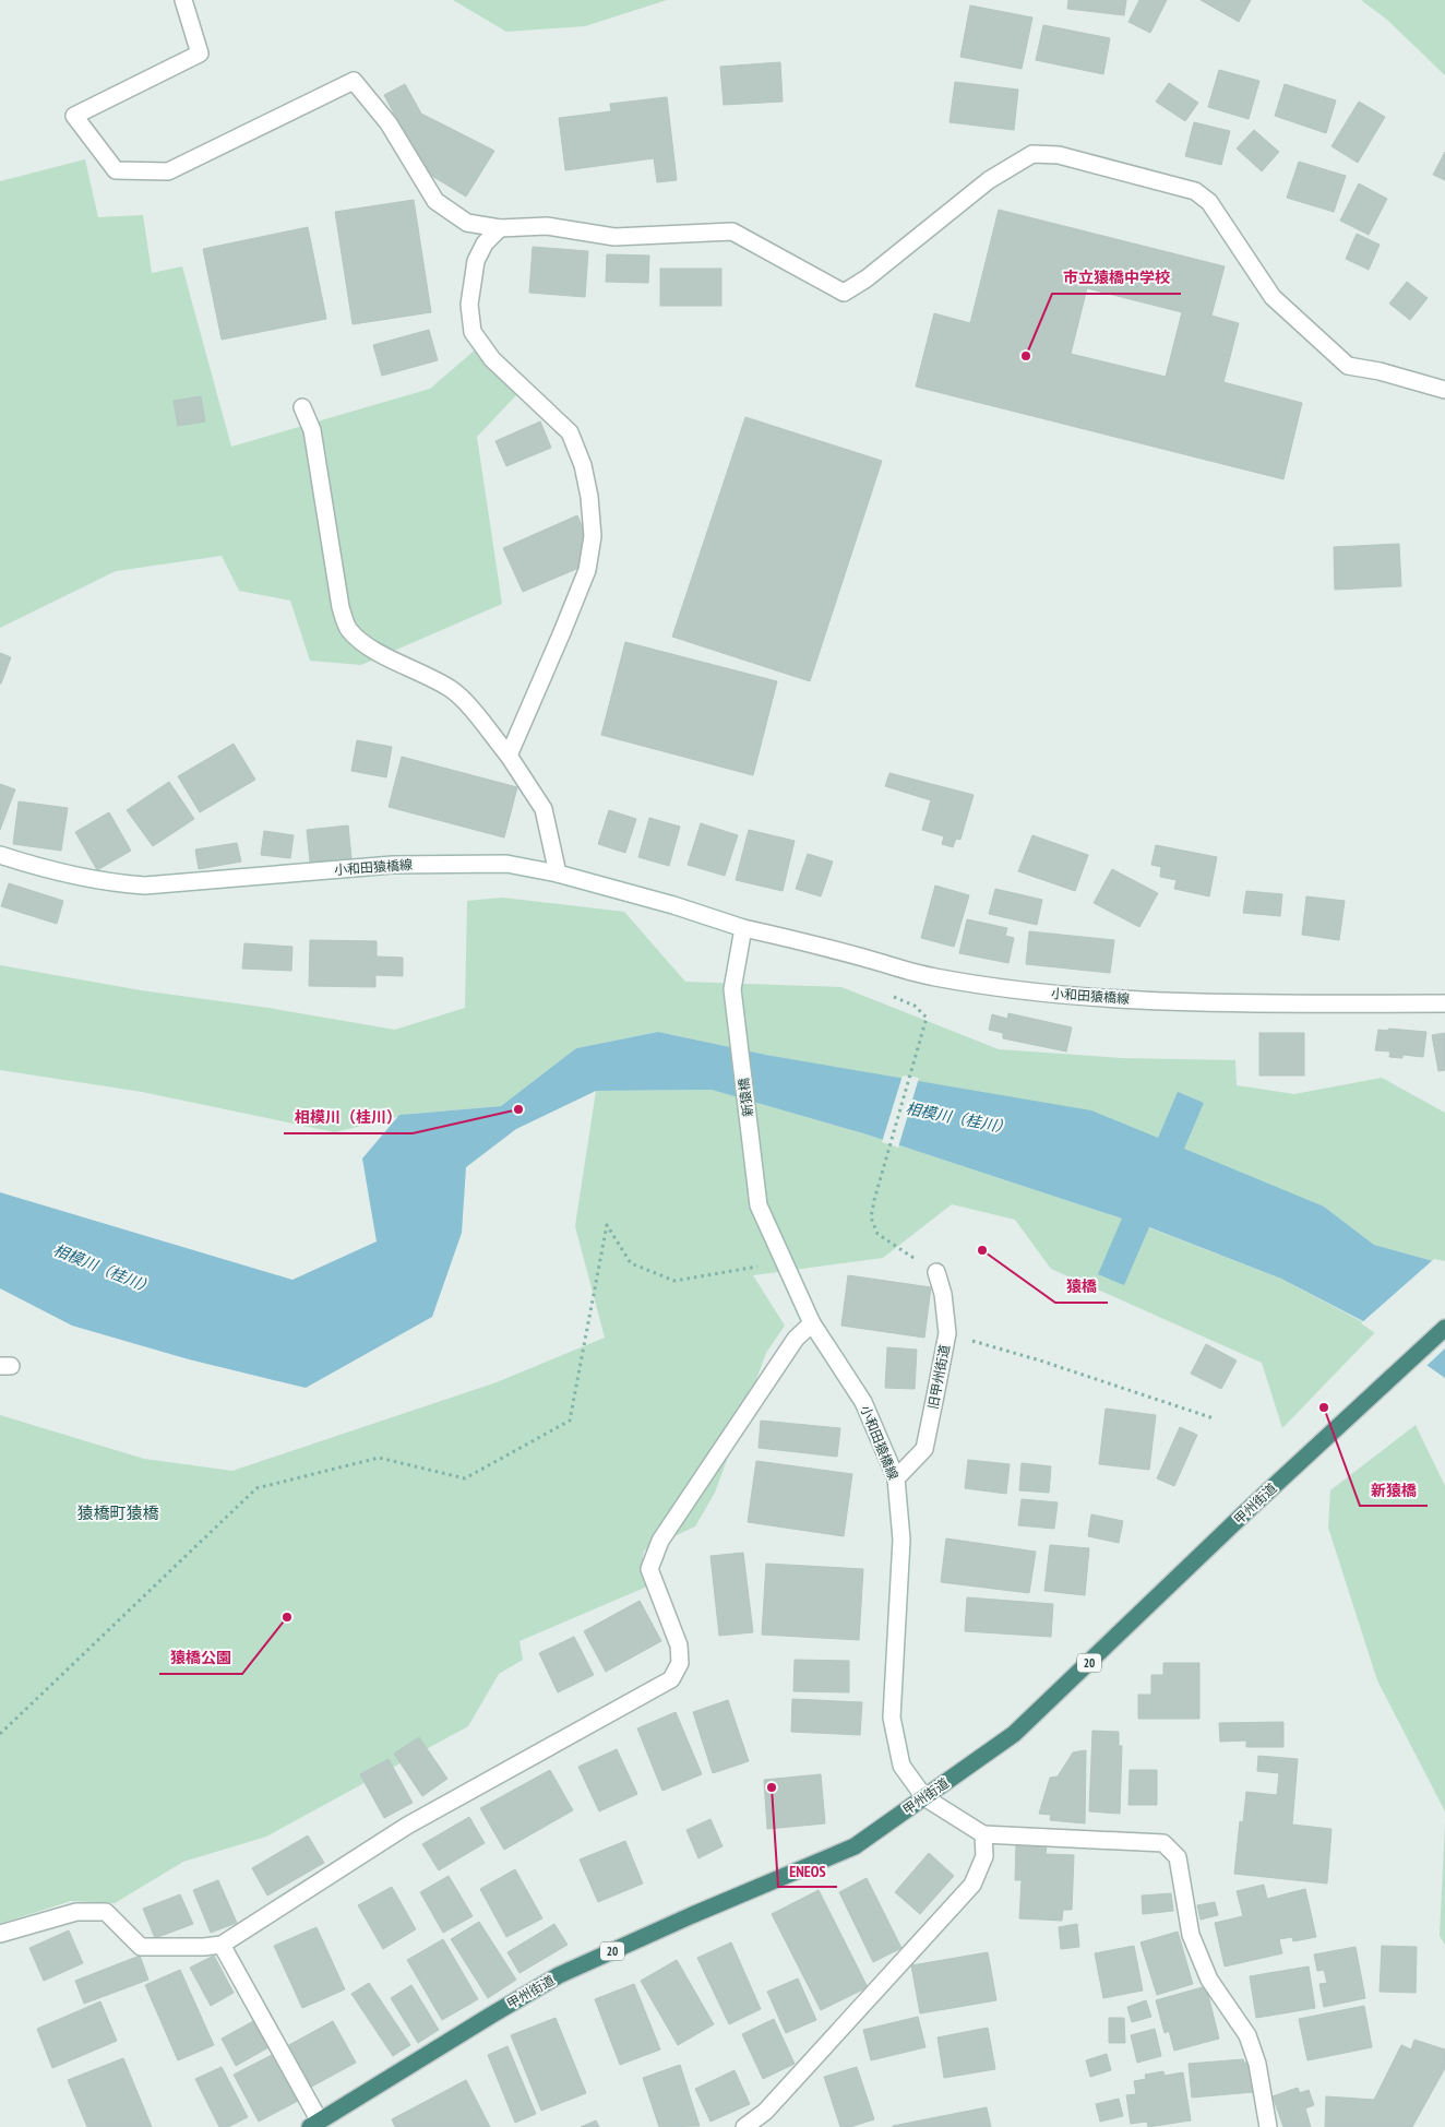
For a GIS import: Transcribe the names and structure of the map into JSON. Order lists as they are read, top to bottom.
{
  "streets": {
    "highway": ["甲州街道", "20"],
    "street": ["小和田猿橋線", "新猿橋", "旧甲州街道"]
  },
  "crossings": [
    ["小和田猿橋線", "新猿橋"],
    ["小和田猿橋線", "旧甲州街道"],
    ["小和田猿橋線", "甲州街道"]
  ],
  "districts": ["猿橋町猿橋"],
  "water": ["相模川（桂川）"],
  "places": [
    "市立猿橋中学校",
    "相模川（桂川）",
    "猿橋",
    "新猿橋",
    "猿橋公園",
    "ENEOS"
  ]
}
